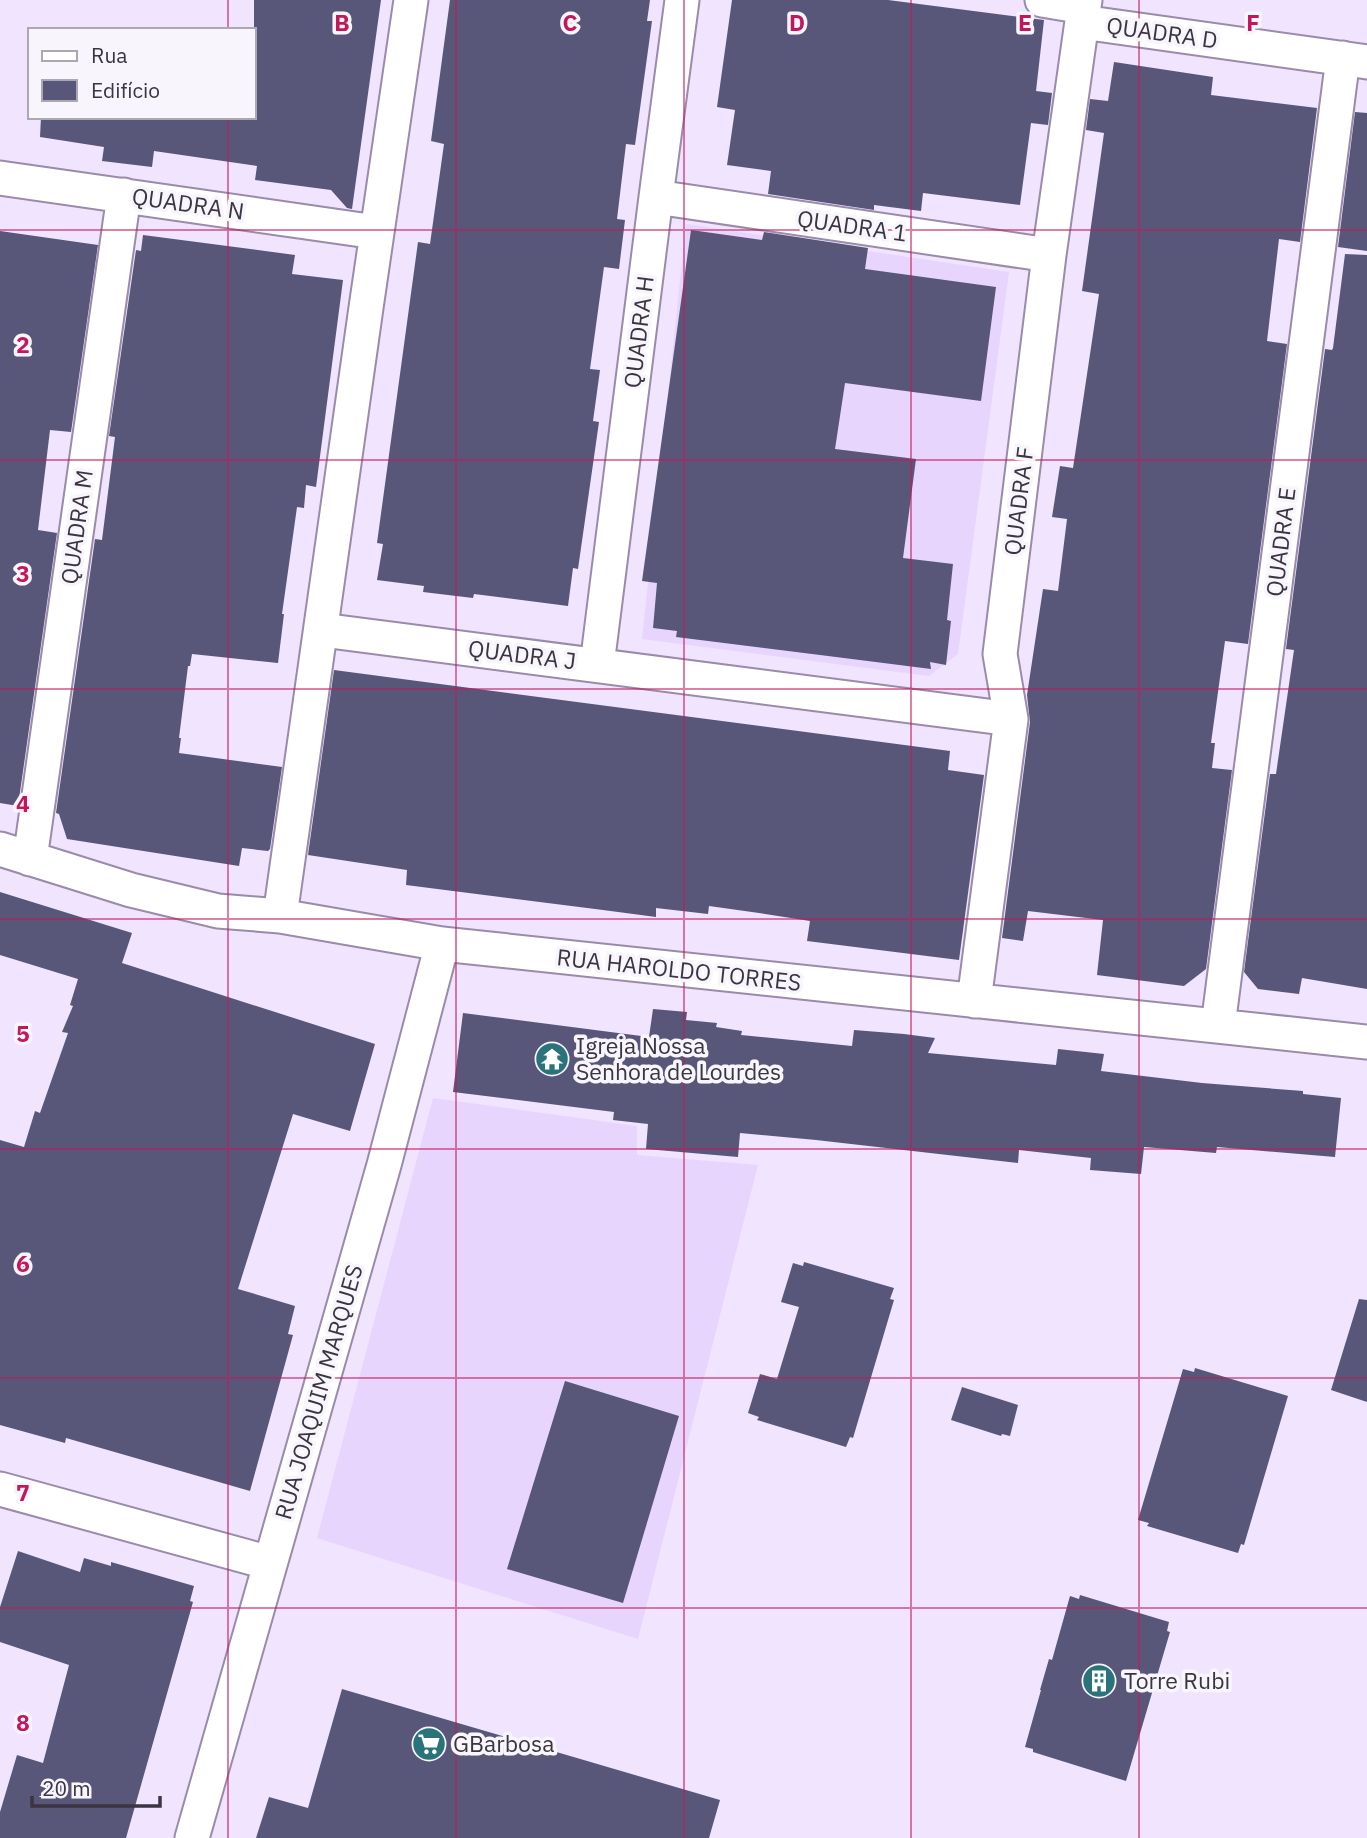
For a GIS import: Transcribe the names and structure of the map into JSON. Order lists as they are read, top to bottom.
{
  "streets": {
    "street": [
      "QUADRA D",
      "QUADRA N",
      "QUADRA 1",
      "QUADRA H",
      "QUADRA F",
      "QUADRA M",
      "QUADRA E",
      "QUADRA J",
      "RUA HAROLDO TORRES",
      "RUA JOAQUIM MARQUES"
    ]
  },
  "crossings": [
    ["QUADRA D", "QUADRA F"],
    ["QUADRA D", "QUADRA E"],
    ["QUADRA N", "QUADRA M"],
    ["QUADRA 1", "QUADRA H"],
    ["QUADRA 1", "QUADRA F"],
    ["QUADRA H", "QUADRA J"],
    ["QUADRA F", "QUADRA J"],
    ["QUADRA F", "RUA HAROLDO TORRES"],
    ["QUADRA M", "RUA HAROLDO TORRES"],
    ["QUADRA E", "RUA HAROLDO TORRES"],
    ["RUA HAROLDO TORRES", "RUA JOAQUIM MARQUES"]
  ],
  "places": {
    "temple": ["Igreja Nossa Senhora de Lourdes"],
    "building": ["Torre Rubi"],
    "supermarket": ["GBarbosa"]
  },
  "legend": ["Rua", "Edifício"],
  "scale_bar": "20 m",
  "grid": {
    "columns": [
      "B",
      "C",
      "D",
      "E",
      "F"
    ],
    "rows": [
      "2",
      "3",
      "4",
      "5",
      "6",
      "7",
      "8"
    ]
  }
}
